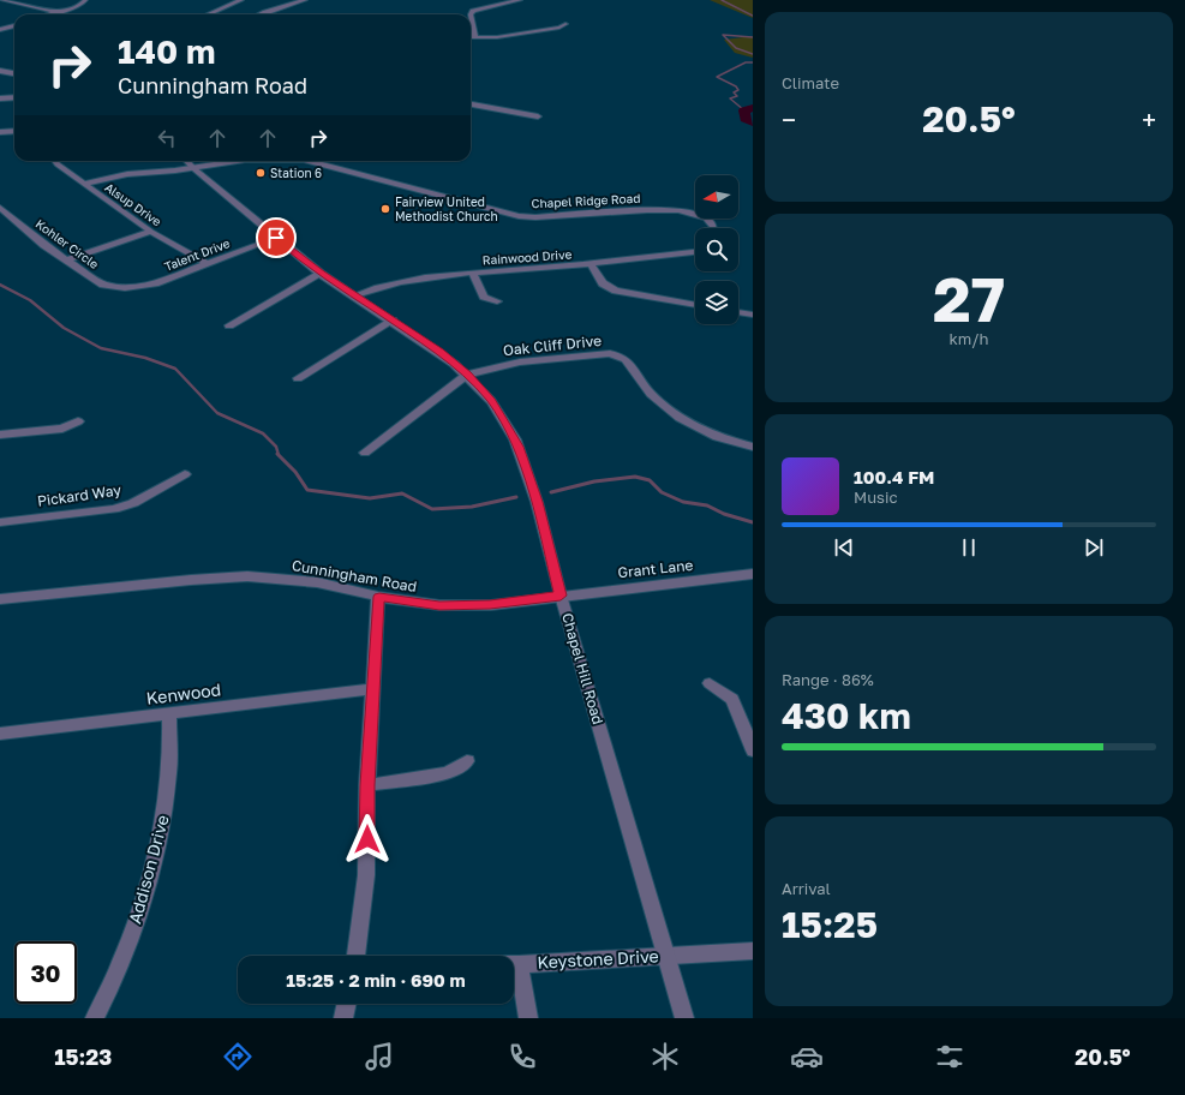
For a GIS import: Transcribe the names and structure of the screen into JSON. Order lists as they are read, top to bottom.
{
  "streets": {
    "street": [
      "Chapel Ridge Road",
      "Alsup Drive",
      "Kohler Circle",
      "Talent Drive",
      "Rainwood Drive",
      "Oak Cliff Drive",
      "Pickard Way",
      "Grant Lane",
      "Cunningham Road",
      "Chapel Hill Road",
      "Kenwood",
      "Addison Drive",
      "Keystone Drive"
    ]
  },
  "crossings": [
    ["Chapel Ridge Road", "Chapel Hill Road"],
    ["Alsup Drive", "Talent Drive"],
    ["Kohler Circle", "Talent Drive"],
    ["Talent Drive", "Chapel Hill Road"],
    ["Rainwood Drive", "Chapel Hill Road"],
    ["Oak Cliff Drive", "Chapel Hill Road"],
    ["Grant Lane", "Cunningham Road"],
    ["Grant Lane", "Chapel Hill Road"],
    ["Cunningham Road", "Chapel Hill Road"],
    ["Chapel Hill Road", "Keystone Drive"],
    ["Kenwood", "Addison Drive"]
  ],
  "places": ["Station 6", "Fairview United Methodist Church"],
  "north": "left",
  "page": {
    "tile": [
      "Climate",
      ["27", "km/h"],
      ["Range · 86%", "430 km"],
      ["Arrival", "15:25"]
    ],
    "turn": ["140 m", "Cunningham Road"],
    "heat": ["−", "20.5°", "+"],
    "song": ["100.4 FM", "Music"],
    "limit": "30",
    "trip": "15:25 · 2 min · 690 m",
    "tabs": ["15:23", "20.5°"]
  }
}
